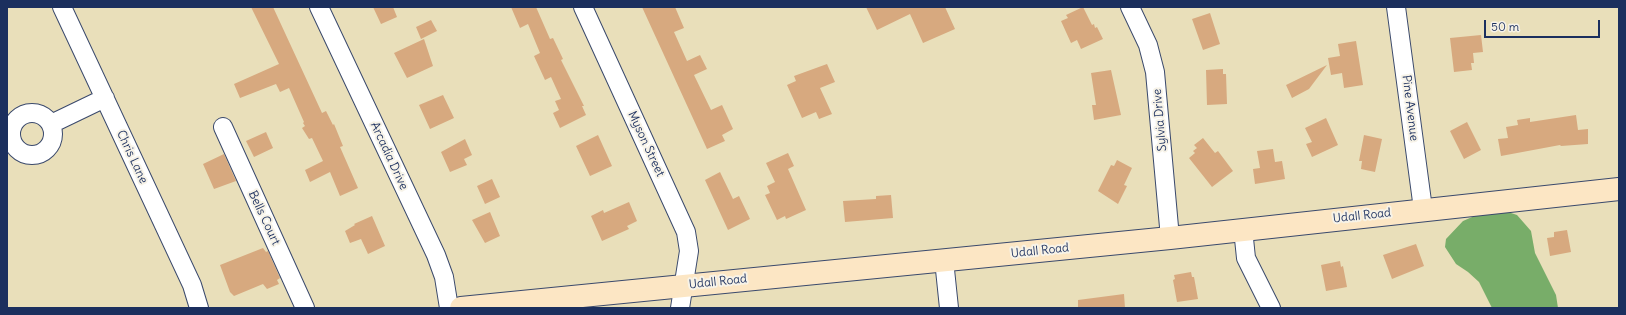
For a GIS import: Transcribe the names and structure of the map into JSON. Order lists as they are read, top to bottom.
{
  "streets": {
    "main road": ["Udall Road"],
    "street": [
      "Pine Avenue",
      "Sylvia Drive",
      "Myson Street",
      "Arcadia Drive",
      "Chris Lane",
      "Bells Court"
    ]
  },
  "crossings": [
    ["Pine Avenue", "Udall Road"],
    ["Sylvia Drive", "Udall Road"],
    ["Myson Street", "Udall Road"]
  ],
  "scale_bar": "50 m"
}
